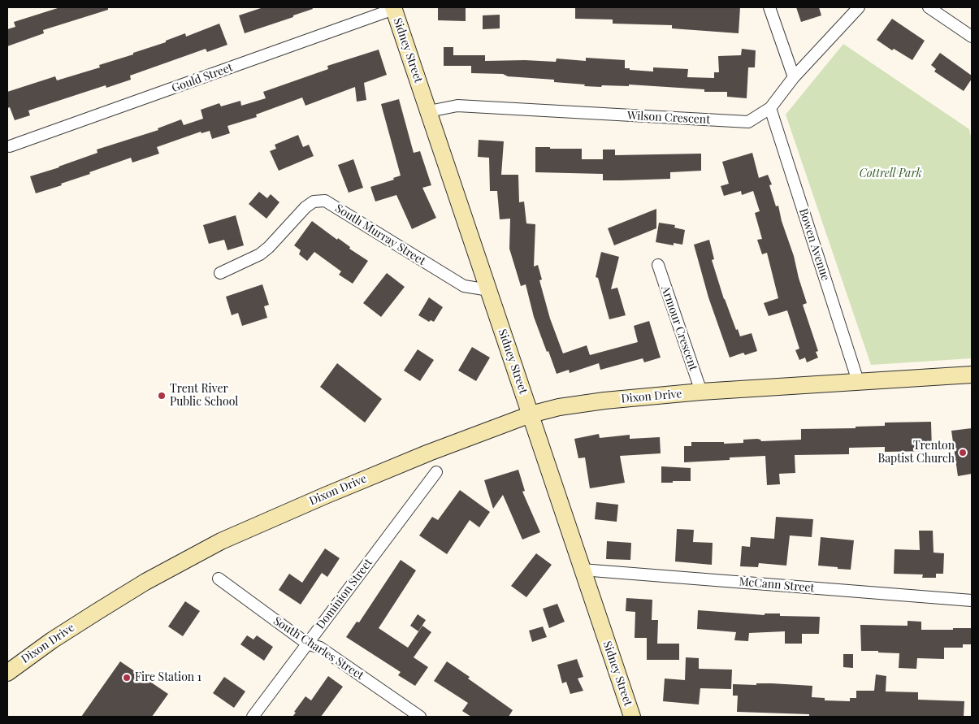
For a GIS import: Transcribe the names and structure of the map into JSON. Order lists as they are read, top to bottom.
{
  "streets": {
    "main road": ["Sidney Street", "Dixon Drive"],
    "street": [
      "Gould Street",
      "Wilson Crescent",
      "South Murray Street",
      "Bowen Avenue",
      "Armour Crescent",
      "McCann Street",
      "Dominion Street",
      "South Charles Street"
    ]
  },
  "crossings": [
    ["Sidney Street", "Gould Street"],
    ["Sidney Street", "Wilson Crescent"],
    ["Sidney Street", "South Murray Street"],
    ["Sidney Street", "Dixon Drive"],
    ["Sidney Street", "McCann Street"],
    ["Wilson Crescent", "Bowen Avenue"],
    ["Bowen Avenue", "Dixon Drive"],
    ["Armour Crescent", "Dixon Drive"],
    ["Dominion Street", "South Charles Street"]
  ],
  "parks": ["Cottrell Park"],
  "places": ["Trent River Public School", "Trenton Baptist Church", "Fire Station 1"]
}
